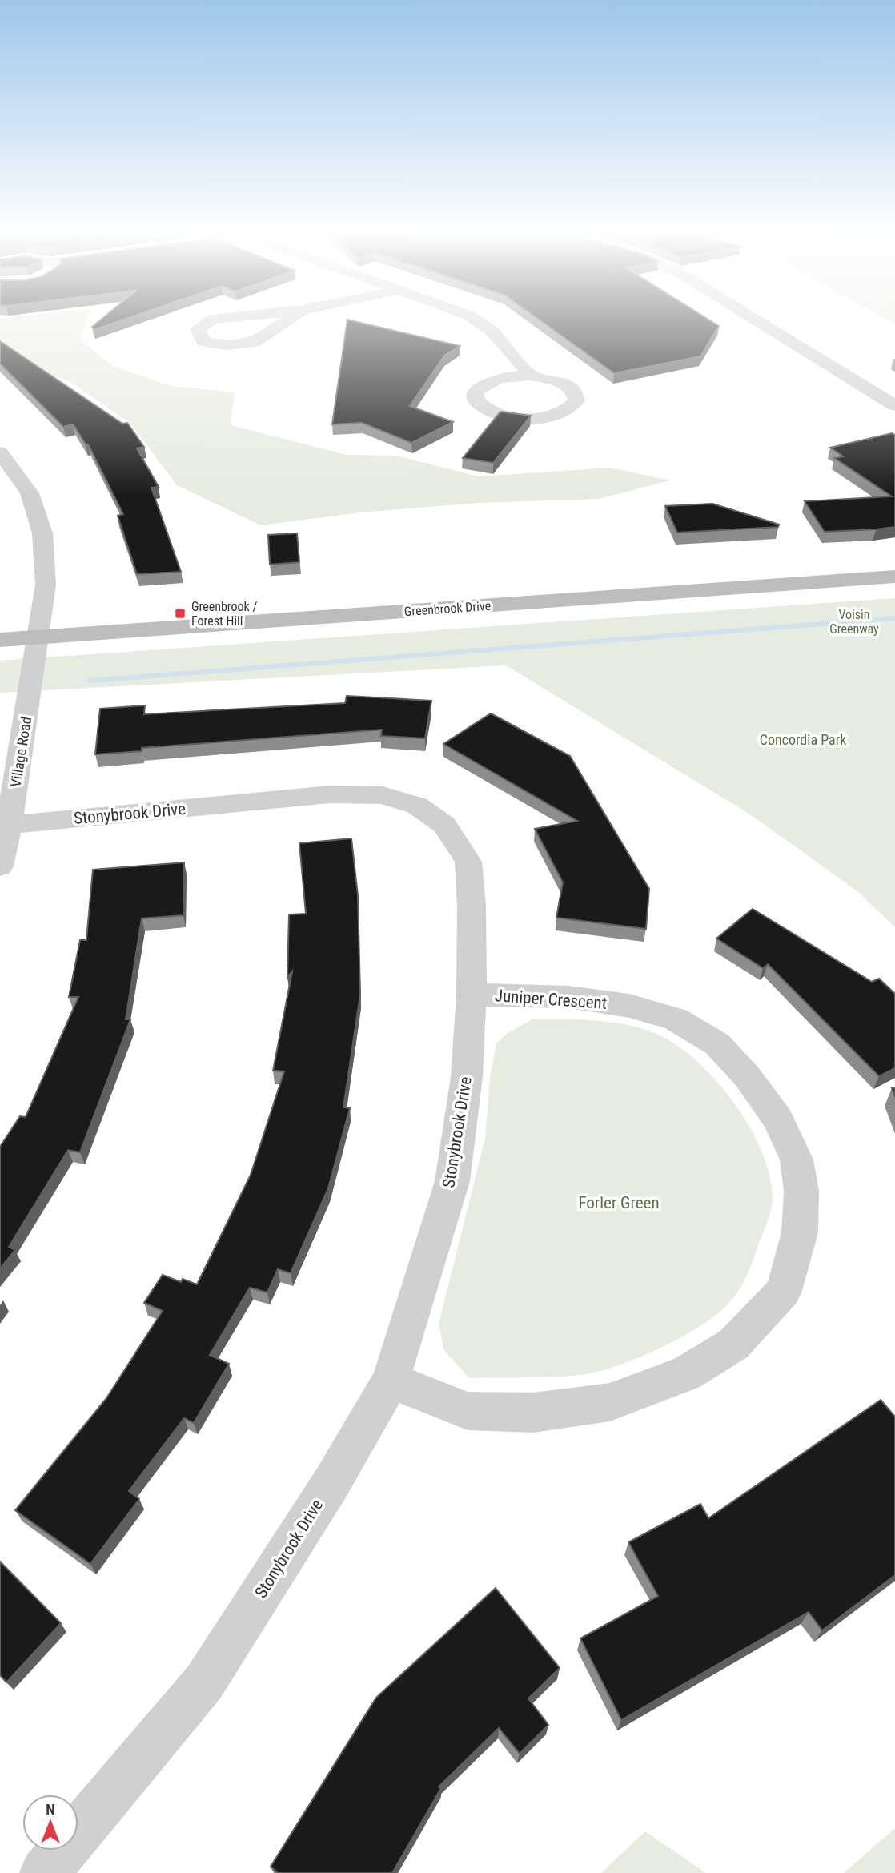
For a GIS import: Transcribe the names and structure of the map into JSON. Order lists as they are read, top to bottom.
{
  "streets": {
    "street": [
      "Greenbrook Drive",
      "Village Road",
      "Stonybrook Drive",
      "Juniper Crescent"
    ]
  },
  "crossings": [
    ["Greenbrook Drive", "Village Road"],
    ["Village Road", "Stonybrook Drive"],
    ["Stonybrook Drive", "Juniper Crescent"]
  ],
  "parks": ["Voisin Greenway", "Concordia Park", "Forler Green"],
  "places": {
    "transit": ["Greenbrook / Forest Hill"]
  },
  "north": "top"
}
